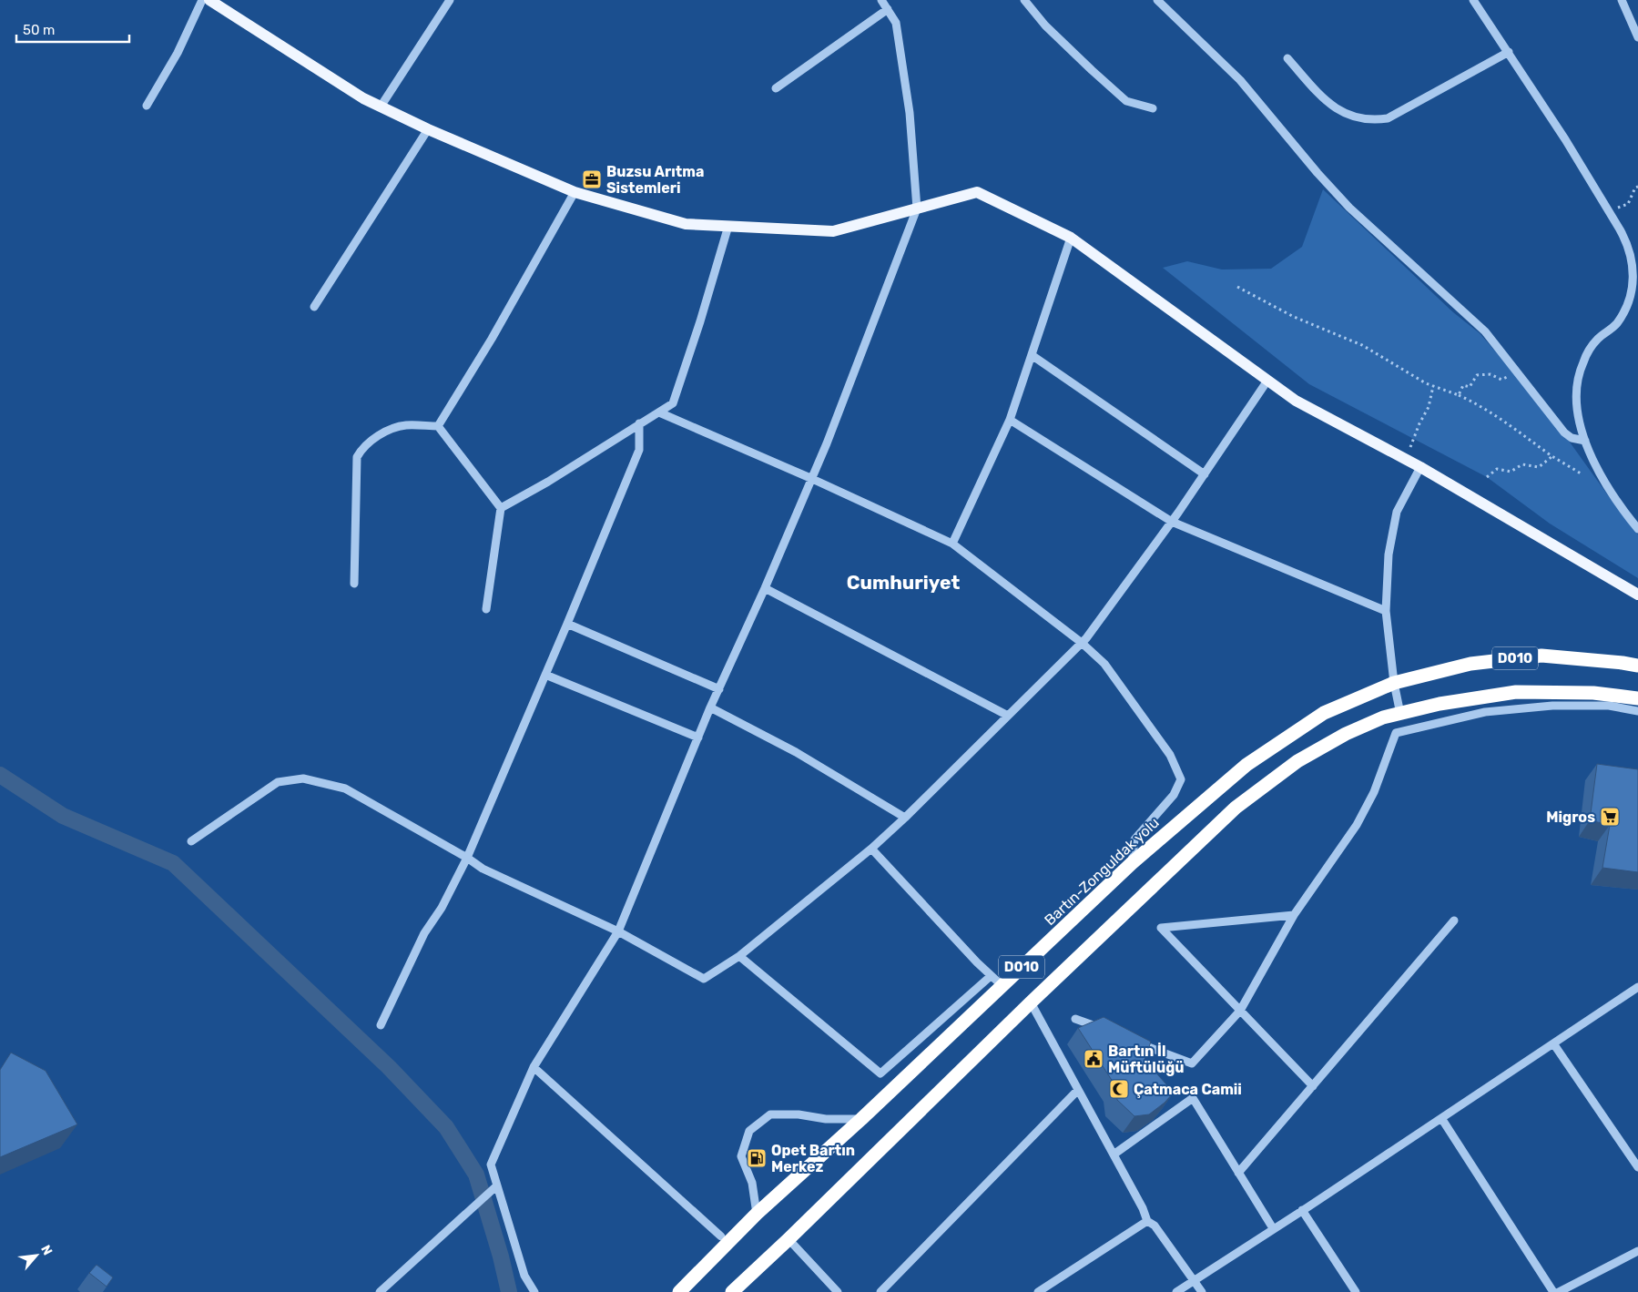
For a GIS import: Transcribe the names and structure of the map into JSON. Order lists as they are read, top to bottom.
{
  "streets": {
    "highway": ["D010", "Bartın-Zonguldak yolu"]
  },
  "districts": ["Cumhuriyet"],
  "places": {
    "office": ["Buzsu Arıtma Sistemleri"],
    "supermarket": ["Migros"],
    "public building": ["Bartın İl Müftülüğü"],
    "mosque": ["Çatmaca Camii"],
    "fuel station": ["Opet Bartın Merkez"]
  },
  "scale_bar": "50 m",
  "north": "top right"
}
